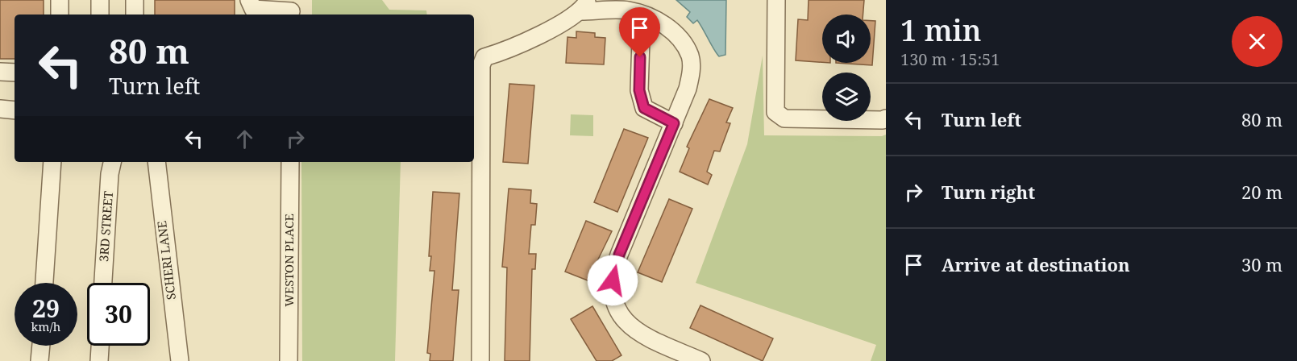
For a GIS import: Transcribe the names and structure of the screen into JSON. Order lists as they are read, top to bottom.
{
  "streets": {
    "street": ["3RD STREET", "SCHERI LANE", "WESTON PLACE"]
  },
  "page": {
    "heading": ["1 min", "130 m · 15:51"],
    "turn": ["80 m", "Turn left"],
    "list": [
      {
        "name": "Turn left",
        "value": "80 m"
      },
      {
        "name": "Turn right",
        "value": "20 m"
      },
      {
        "name": "Arrive at destination",
        "value": "30 m"
      }
    ],
    "speed": "29 km/h",
    "limit": "30"
  }
}
